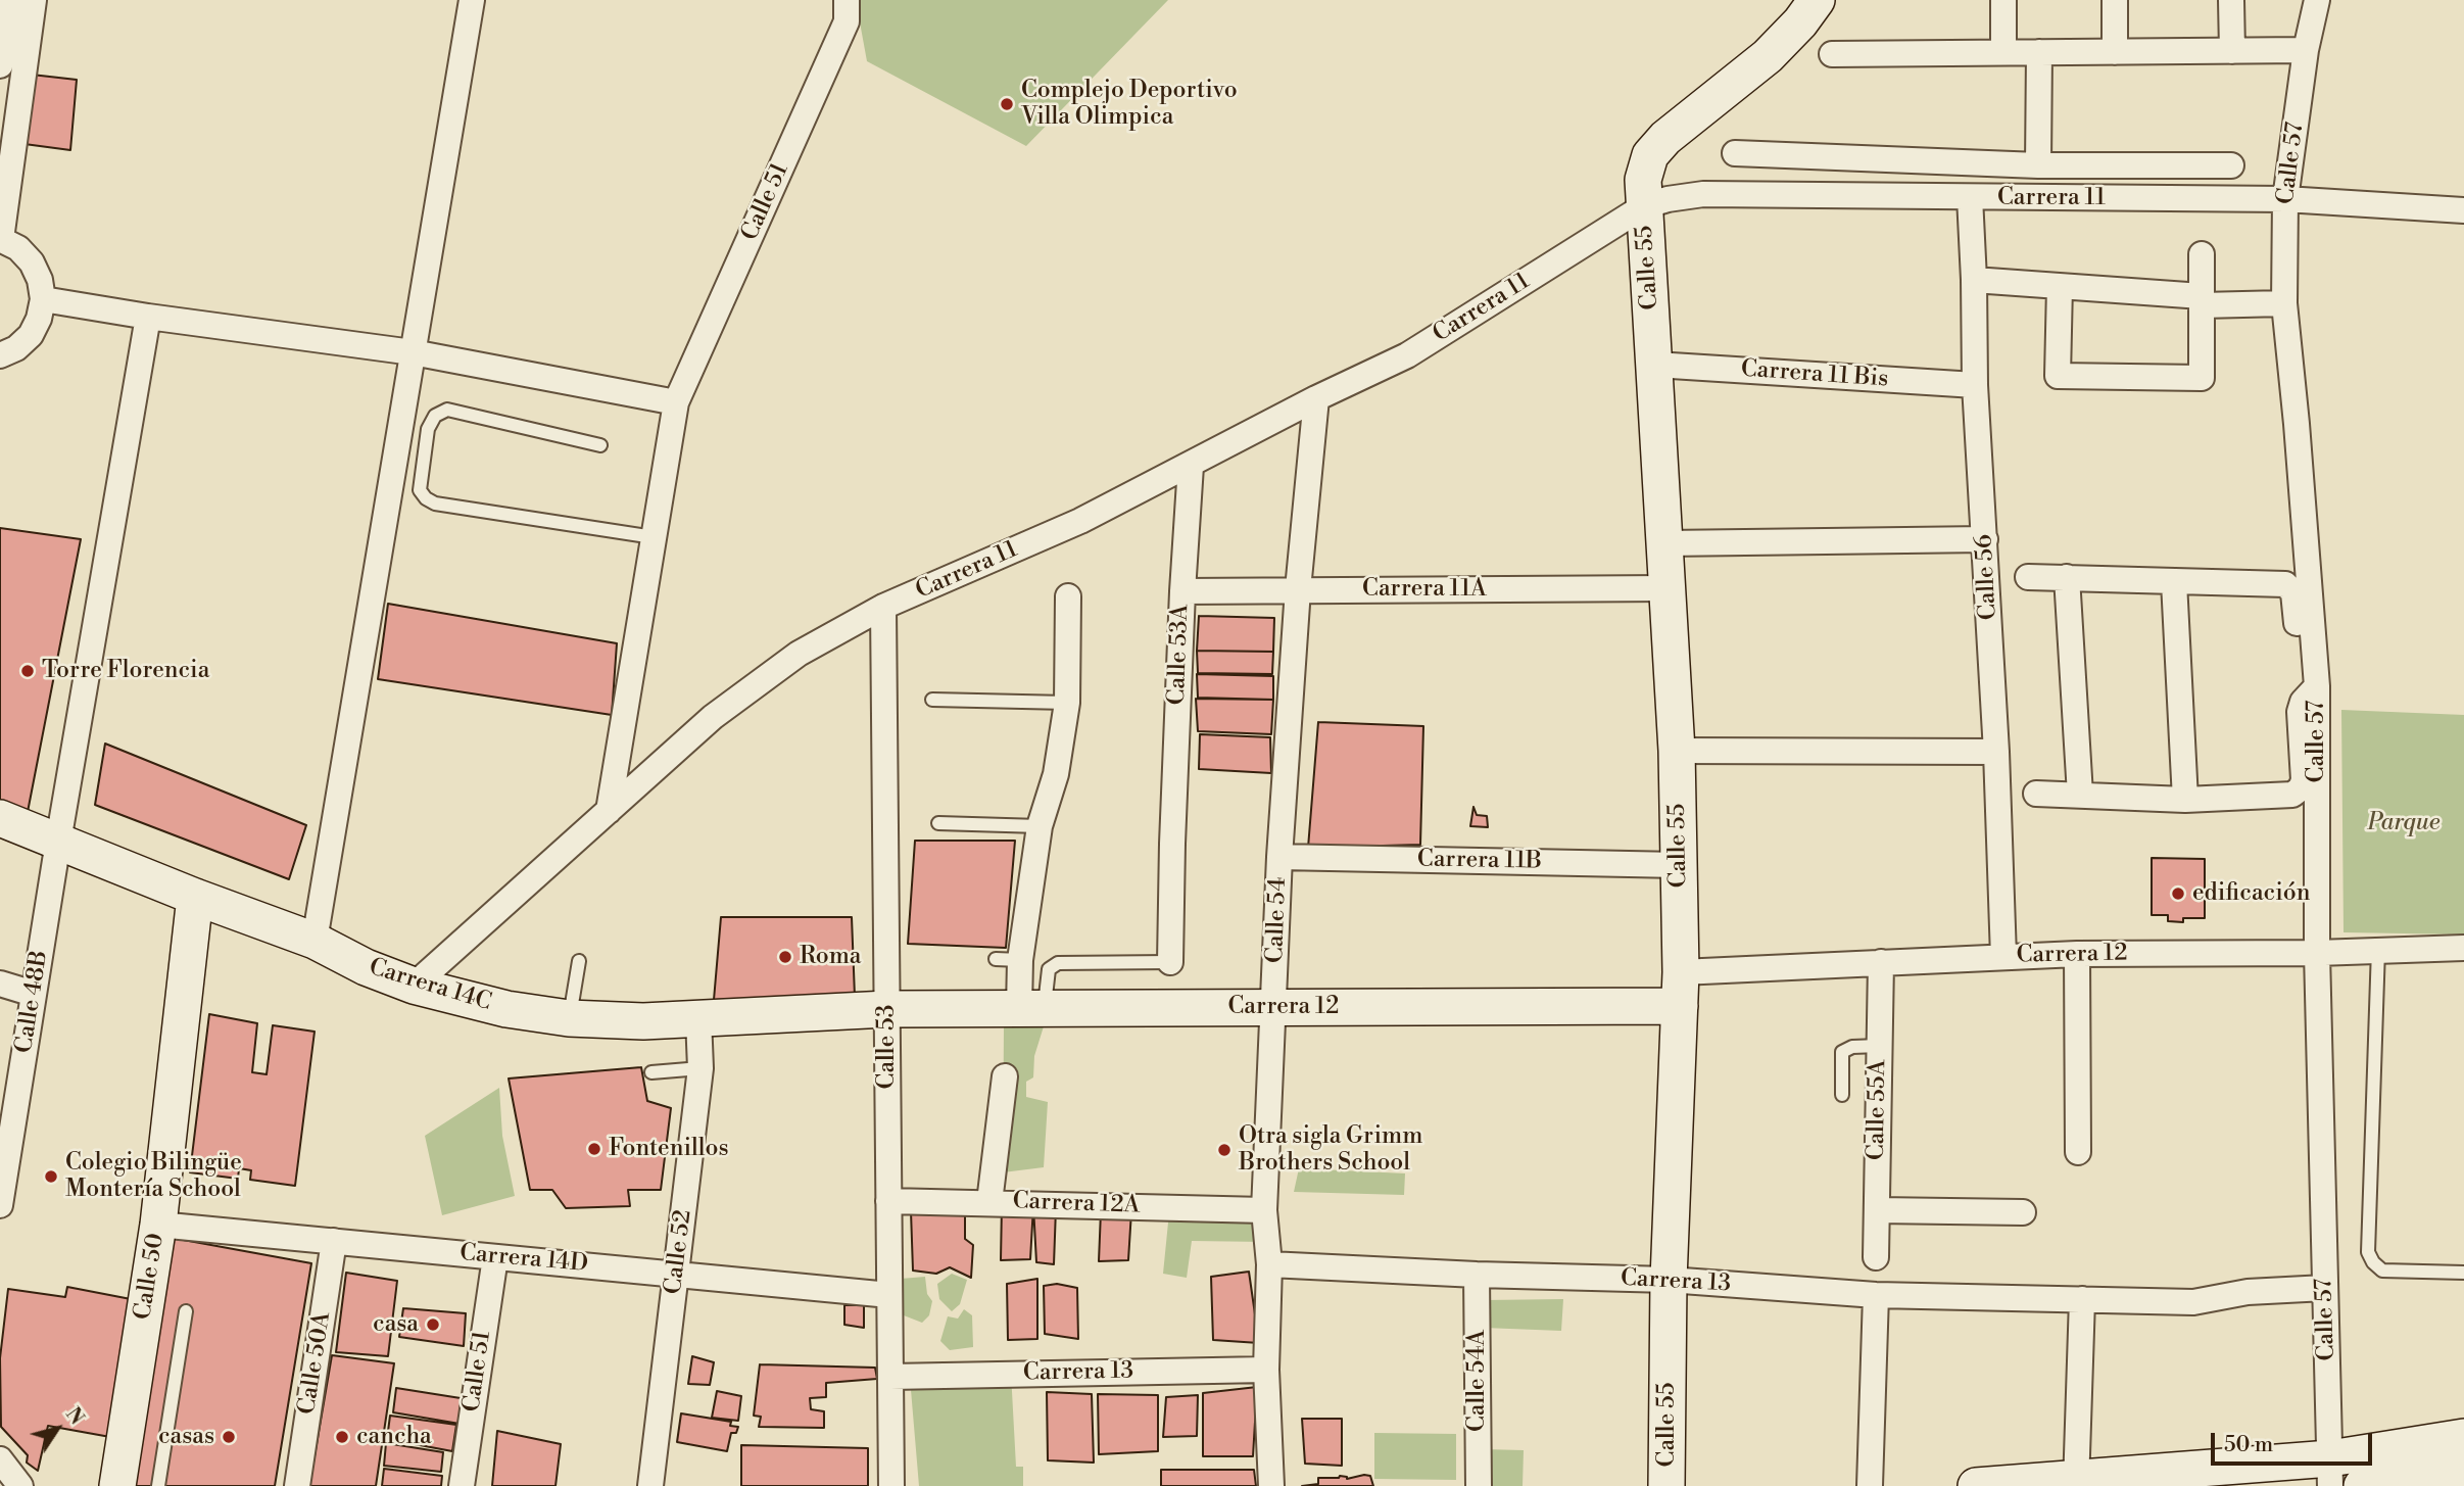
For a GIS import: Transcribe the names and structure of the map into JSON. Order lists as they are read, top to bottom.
{
  "streets": {
    "street": [
      "Calle 57",
      "Carrera 11",
      "Calle 51",
      "Calle 55",
      "Carrera 11 Bis",
      "Calle 56",
      "Carrera 11A",
      "Calle 53A",
      "Carrera 11B",
      "Calle 54",
      "Carrera 12",
      "Carrera 14C",
      "Calle 48B",
      "Calle 53",
      "Calle 55A",
      "Carrera 12A",
      "Calle 52",
      "Carrera 14D",
      "Calle 50",
      "Carrera 13",
      "Calle 50A",
      "Calle 54A"
    ]
  },
  "crossings": [
    ["Calle 57", "Carrera 11"],
    ["Calle 57", "Carrera 12"],
    ["Calle 57", "Carrera 13"],
    ["Carrera 11", "Calle 51"],
    ["Carrera 11", "Calle 55"],
    ["Carrera 11", "Calle 56"],
    ["Carrera 11", "Calle 53A"],
    ["Carrera 11", "Calle 54"],
    ["Carrera 11", "Carrera 14C"],
    ["Carrera 11", "Calle 53"],
    ["Calle 51", "Carrera 14D"],
    ["Calle 55", "Carrera 11 Bis"],
    ["Calle 55", "Carrera 11A"],
    ["Calle 55", "Carrera 11B"],
    ["Calle 55", "Carrera 12"],
    ["Calle 55", "Carrera 13"],
    ["Carrera 11 Bis", "Calle 56"],
    ["Calle 56", "Carrera 12"],
    ["Carrera 11A", "Calle 53A"],
    ["Carrera 11A", "Calle 54"],
    ["Carrera 11B", "Calle 54"],
    ["Calle 54", "Carrera 12"],
    ["Calle 54", "Carrera 12A"],
    ["Calle 54", "Carrera 13"],
    ["Carrera 12", "Carrera 14C"],
    ["Carrera 12", "Calle 53"],
    ["Carrera 12", "Calle 55A"],
    ["Carrera 14C", "Calle 48B"],
    ["Carrera 14C", "Calle 53"],
    ["Carrera 14C", "Calle 52"],
    ["Carrera 14C", "Calle 50"],
    ["Calle 53", "Carrera 12A"],
    ["Calle 53", "Carrera 14D"],
    ["Calle 53", "Carrera 13"],
    ["Calle 52", "Carrera 14D"],
    ["Carrera 14D", "Calle 50"],
    ["Carrera 14D", "Calle 50A"],
    ["Carrera 13", "Calle 54A"]
  ],
  "parks": ["Parque"],
  "places": [
    "Complejo Deportivo Villa Olimpica",
    "Torre Florencia",
    "edificación",
    "Roma",
    "Fontenillos",
    "Otra sigla Grimm Brothers School",
    "Colegio Bilingüe Montería School",
    "casa",
    "casas",
    "cancha"
  ],
  "scale_bar": "50 m",
  "north": "top right"
}
